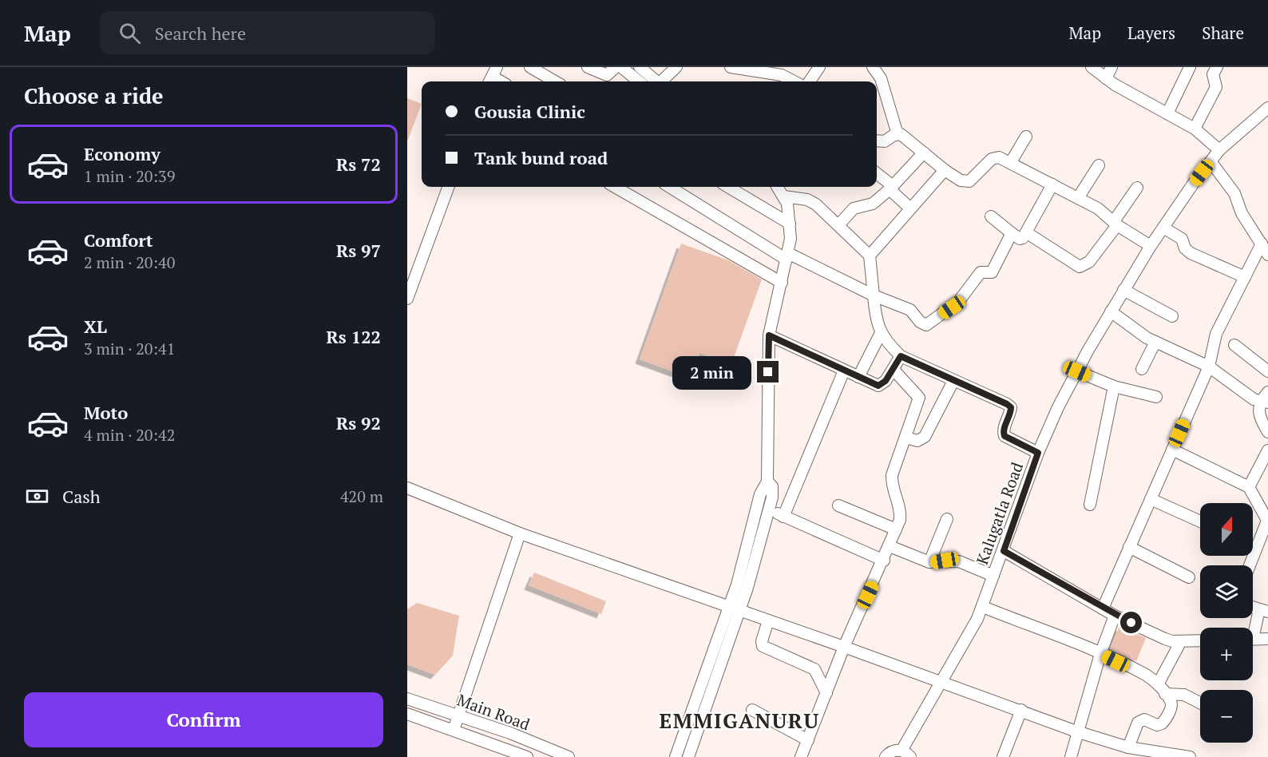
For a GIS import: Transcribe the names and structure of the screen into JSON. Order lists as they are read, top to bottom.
{
  "streets": {
    "street": ["Kalugatla Road", "Main Road"]
  },
  "districts": ["EMMIGANURU"],
  "north": "top",
  "page": {
    "header": "Map",
    "search": "Search here",
    "nav": ["Map", "Layers", "Share"],
    "heading": "Choose a ride",
    "banner": ["Gousia Clinic", "Tank bund road"],
    "list": [
      {
        "name": "Economy",
        "note": "1 min · 20:39",
        "value": "Rs 72"
      },
      {
        "name": "Comfort",
        "note": "2 min · 20:40",
        "value": "Rs 97"
      },
      {
        "name": "XL",
        "note": "3 min · 20:41",
        "value": "Rs 122"
      },
      {
        "name": "Moto",
        "note": "4 min · 20:42",
        "value": "Rs 92"
      }
    ],
    "bubble": "2 min",
    "pay": ["Cash", "420 m"],
    "map_buttons": ["+", "−"],
    "buttons": "Confirm"
  }
}
